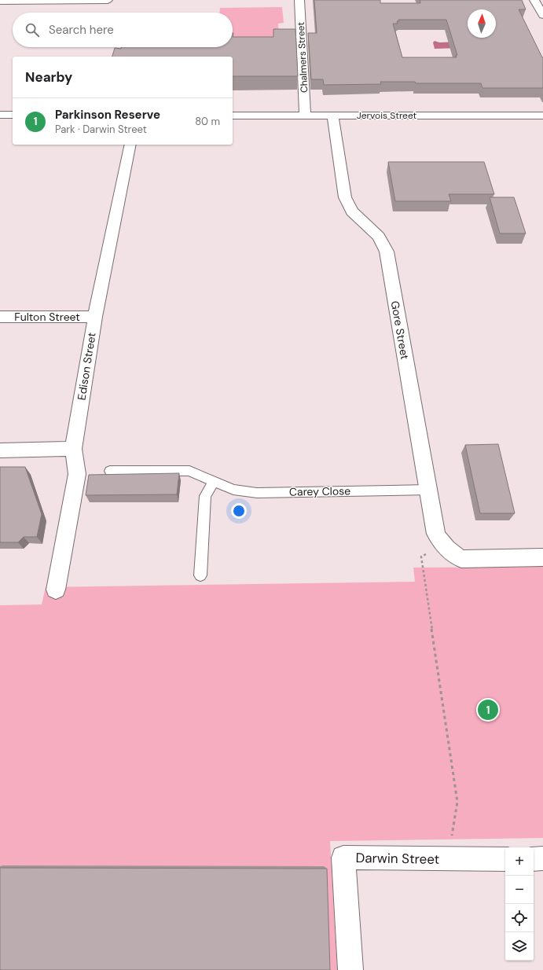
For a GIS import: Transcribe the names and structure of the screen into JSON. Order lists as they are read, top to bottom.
{
  "streets": {
    "street": [
      "Chalmers Street",
      "Jervois Street",
      "Fulton Street",
      "Gore Street",
      "Edison Street",
      "Darwin Street"
    ],
    "lane": ["Carey Close"]
  },
  "crossings": [
    ["Chalmers Street", "Jervois Street"],
    ["Jervois Street", "Gore Street"],
    ["Fulton Street", "Edison Street"],
    ["Gore Street", "Carey Close"]
  ],
  "north": "top",
  "page": {
    "search": "Search here",
    "heading": "Nearby",
    "list": [
      {
        "mark": "1",
        "name": "Parkinson Reserve",
        "note": "Park · Darwin Street",
        "value": "80 m"
      }
    ],
    "pins": "1",
    "map_buttons": ["+", "−"]
  }
}
